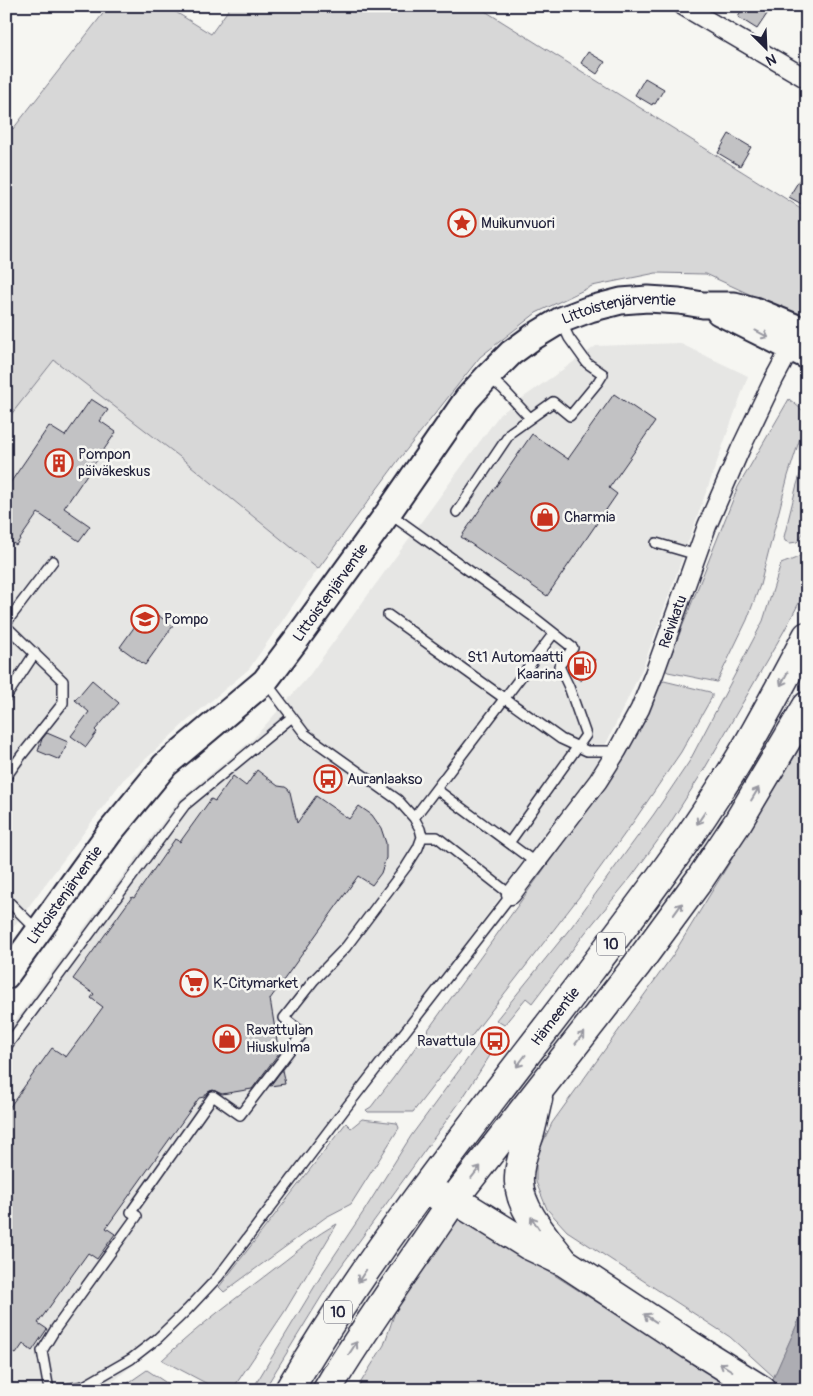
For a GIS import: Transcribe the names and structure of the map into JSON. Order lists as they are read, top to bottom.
{
  "streets": {
    "highway": ["10", "Hämeentie"],
    "street": ["Littoistenjärventie", "Reivikatu"]
  },
  "crossings": [
    ["Littoistenjärventie", "Reivikatu"]
  ],
  "places": {
    "place": ["Muikunvuori"],
    "building": ["Pompon päiväkeskus"],
    "shop": ["Charmia", "Ravattulan Hiuskulma"],
    "school or university": ["Pompo"],
    "fuel station": ["St1 Automaatti Kaarina"],
    "bus stop": ["Auranlaakso", "Ravattula"],
    "supermarket": ["K-Citymarket"]
  },
  "north": "bottom right"
}
